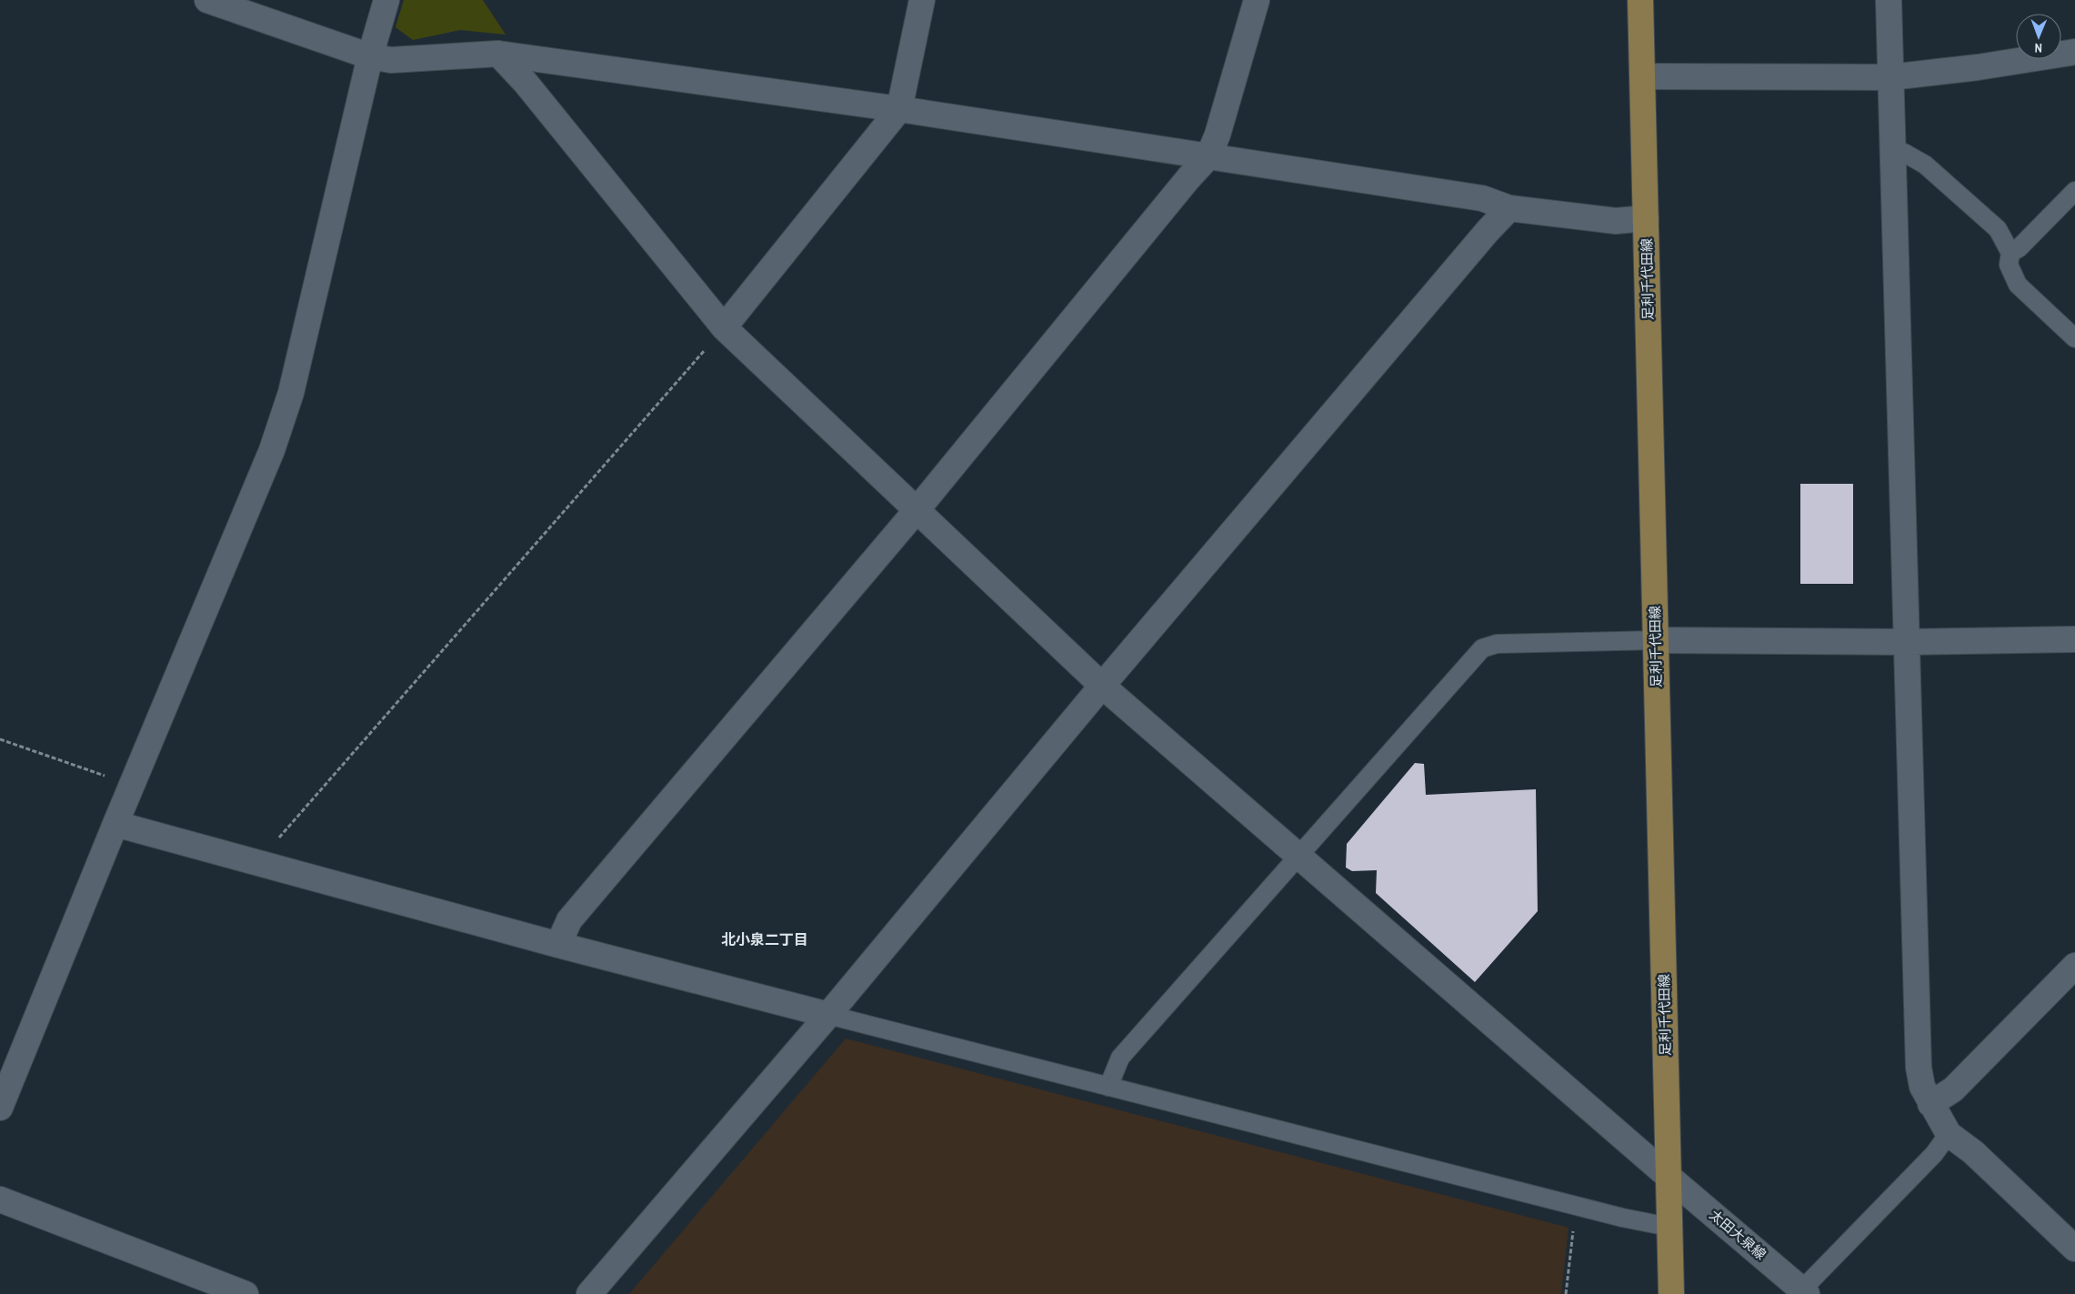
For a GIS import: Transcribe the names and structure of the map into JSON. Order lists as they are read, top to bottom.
{
  "streets": {
    "main road": ["足利千代田線"],
    "street": ["太田大泉線"]
  },
  "crossings": [
    ["足利千代田線", "太田大泉線"]
  ],
  "districts": ["北小泉二丁目"],
  "north": "bottom"
}
